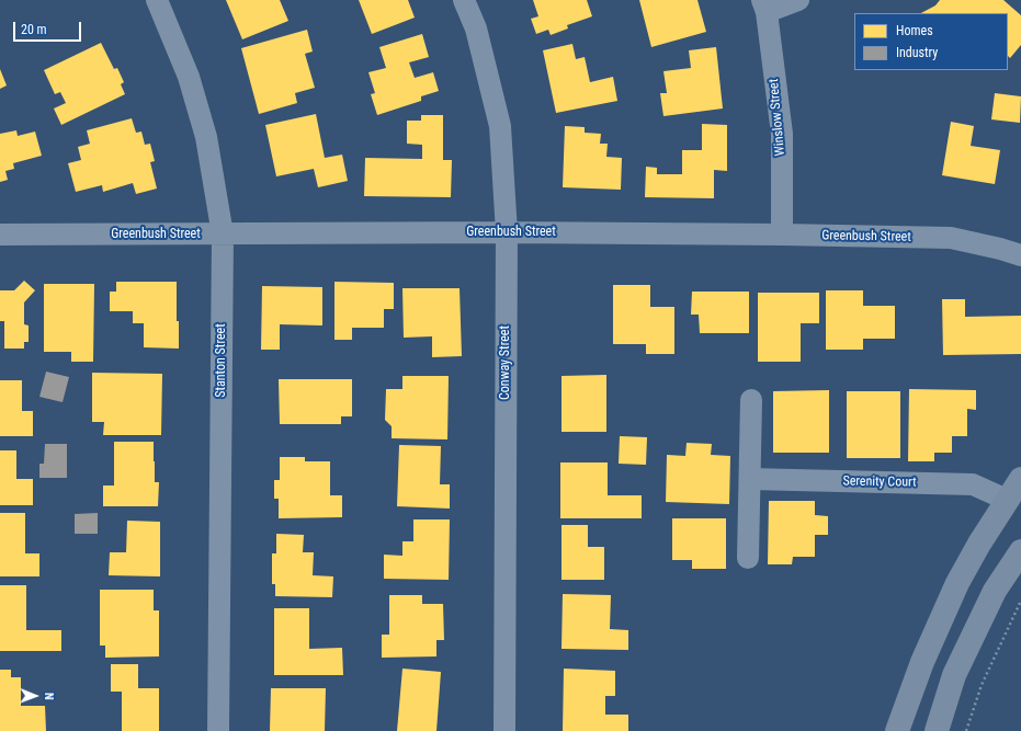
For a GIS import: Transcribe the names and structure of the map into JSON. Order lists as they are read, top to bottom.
{
  "streets": {
    "street": [
      "Winslow Street",
      "Greenbush Street",
      "Stanton Street",
      "Conway Street",
      "Serenity Court"
    ]
  },
  "crossings": [
    ["Winslow Street", "Greenbush Street"],
    ["Greenbush Street", "Stanton Street"],
    ["Greenbush Street", "Conway Street"]
  ],
  "legend": ["Homes", "Industry"],
  "scale_bar": "20 m",
  "north": "right"
}
